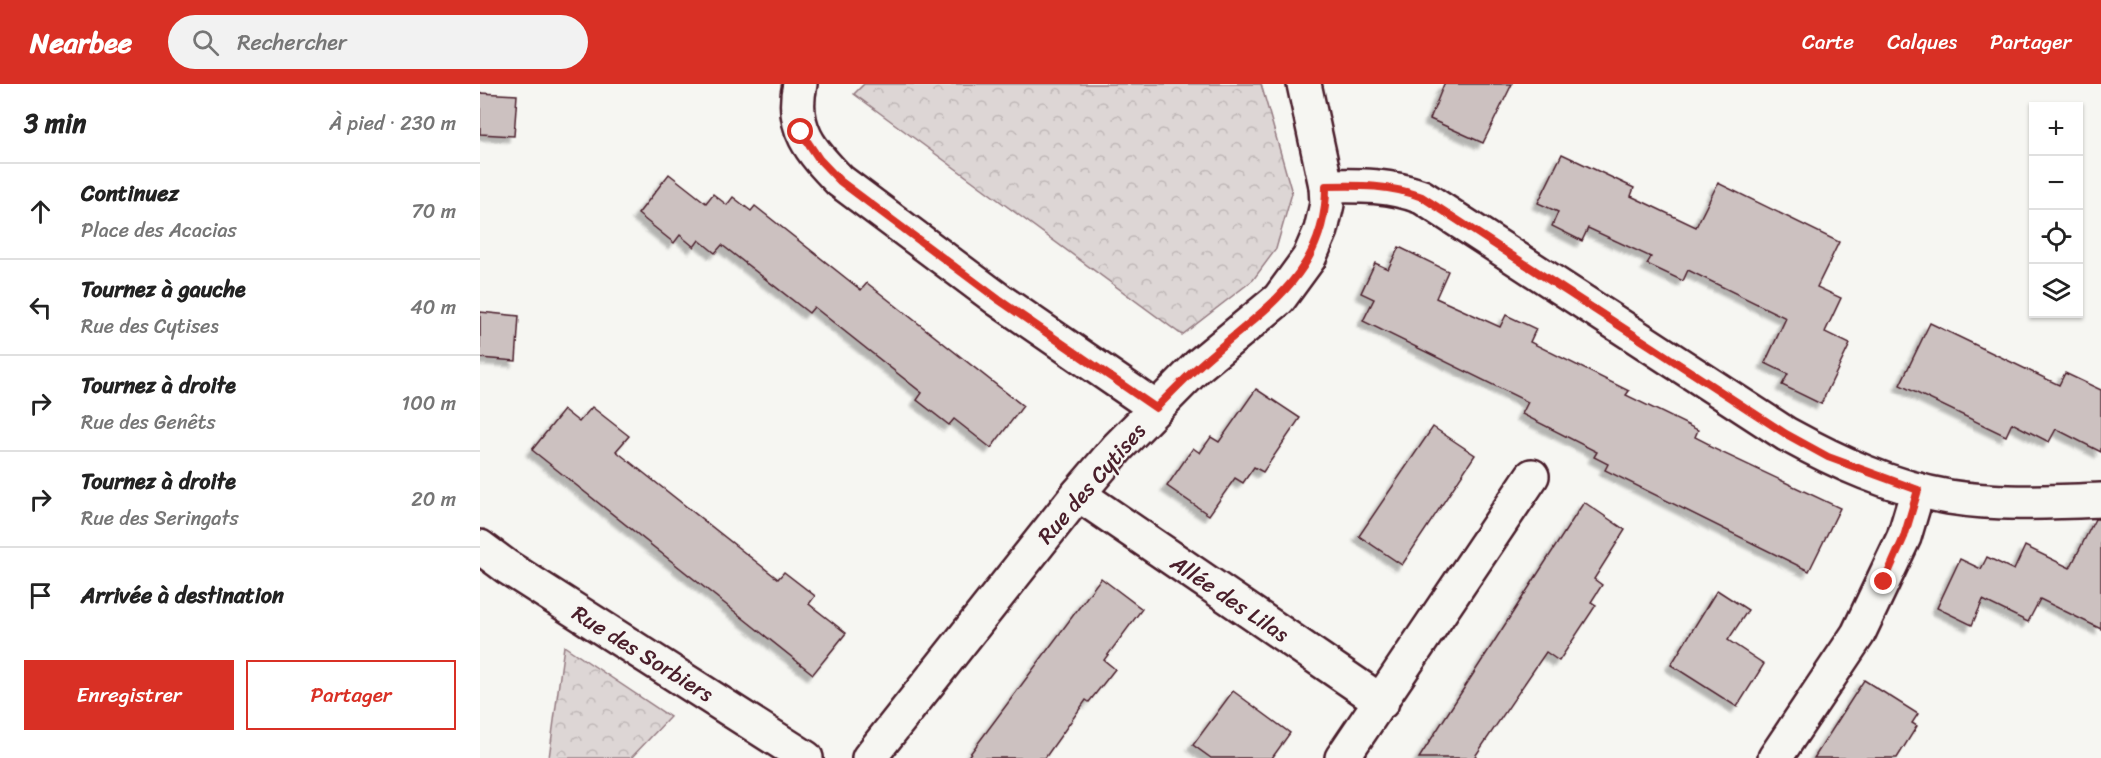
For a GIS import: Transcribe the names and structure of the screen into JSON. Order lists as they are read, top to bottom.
{
  "streets": {
    "street": ["Rue des Cytises", "Allée des Lilas", "Rue des Sorbiers"]
  },
  "crossings": [
    ["Rue des Cytises", "Allée des Lilas"]
  ],
  "page": {
    "header": "Nearbee",
    "search": "Rechercher",
    "nav": ["Carte", "Calques", "Partager"],
    "heading": ["3 min", "À pied · 230 m"],
    "map_buttons": ["+", "−"],
    "list": [
      ["Continuez", "Place des Acacias", "70 m"],
      ["Tournez à gauche", "Rue des Cytises", "40 m"],
      ["Tournez à droite", "Rue des Genêts", "100 m"],
      ["Tournez à droite", "Rue des Seringats", "20 m"],
      "Arrivée à destination"
    ],
    "buttons": ["Enregistrer", "Partager"]
  }
}
